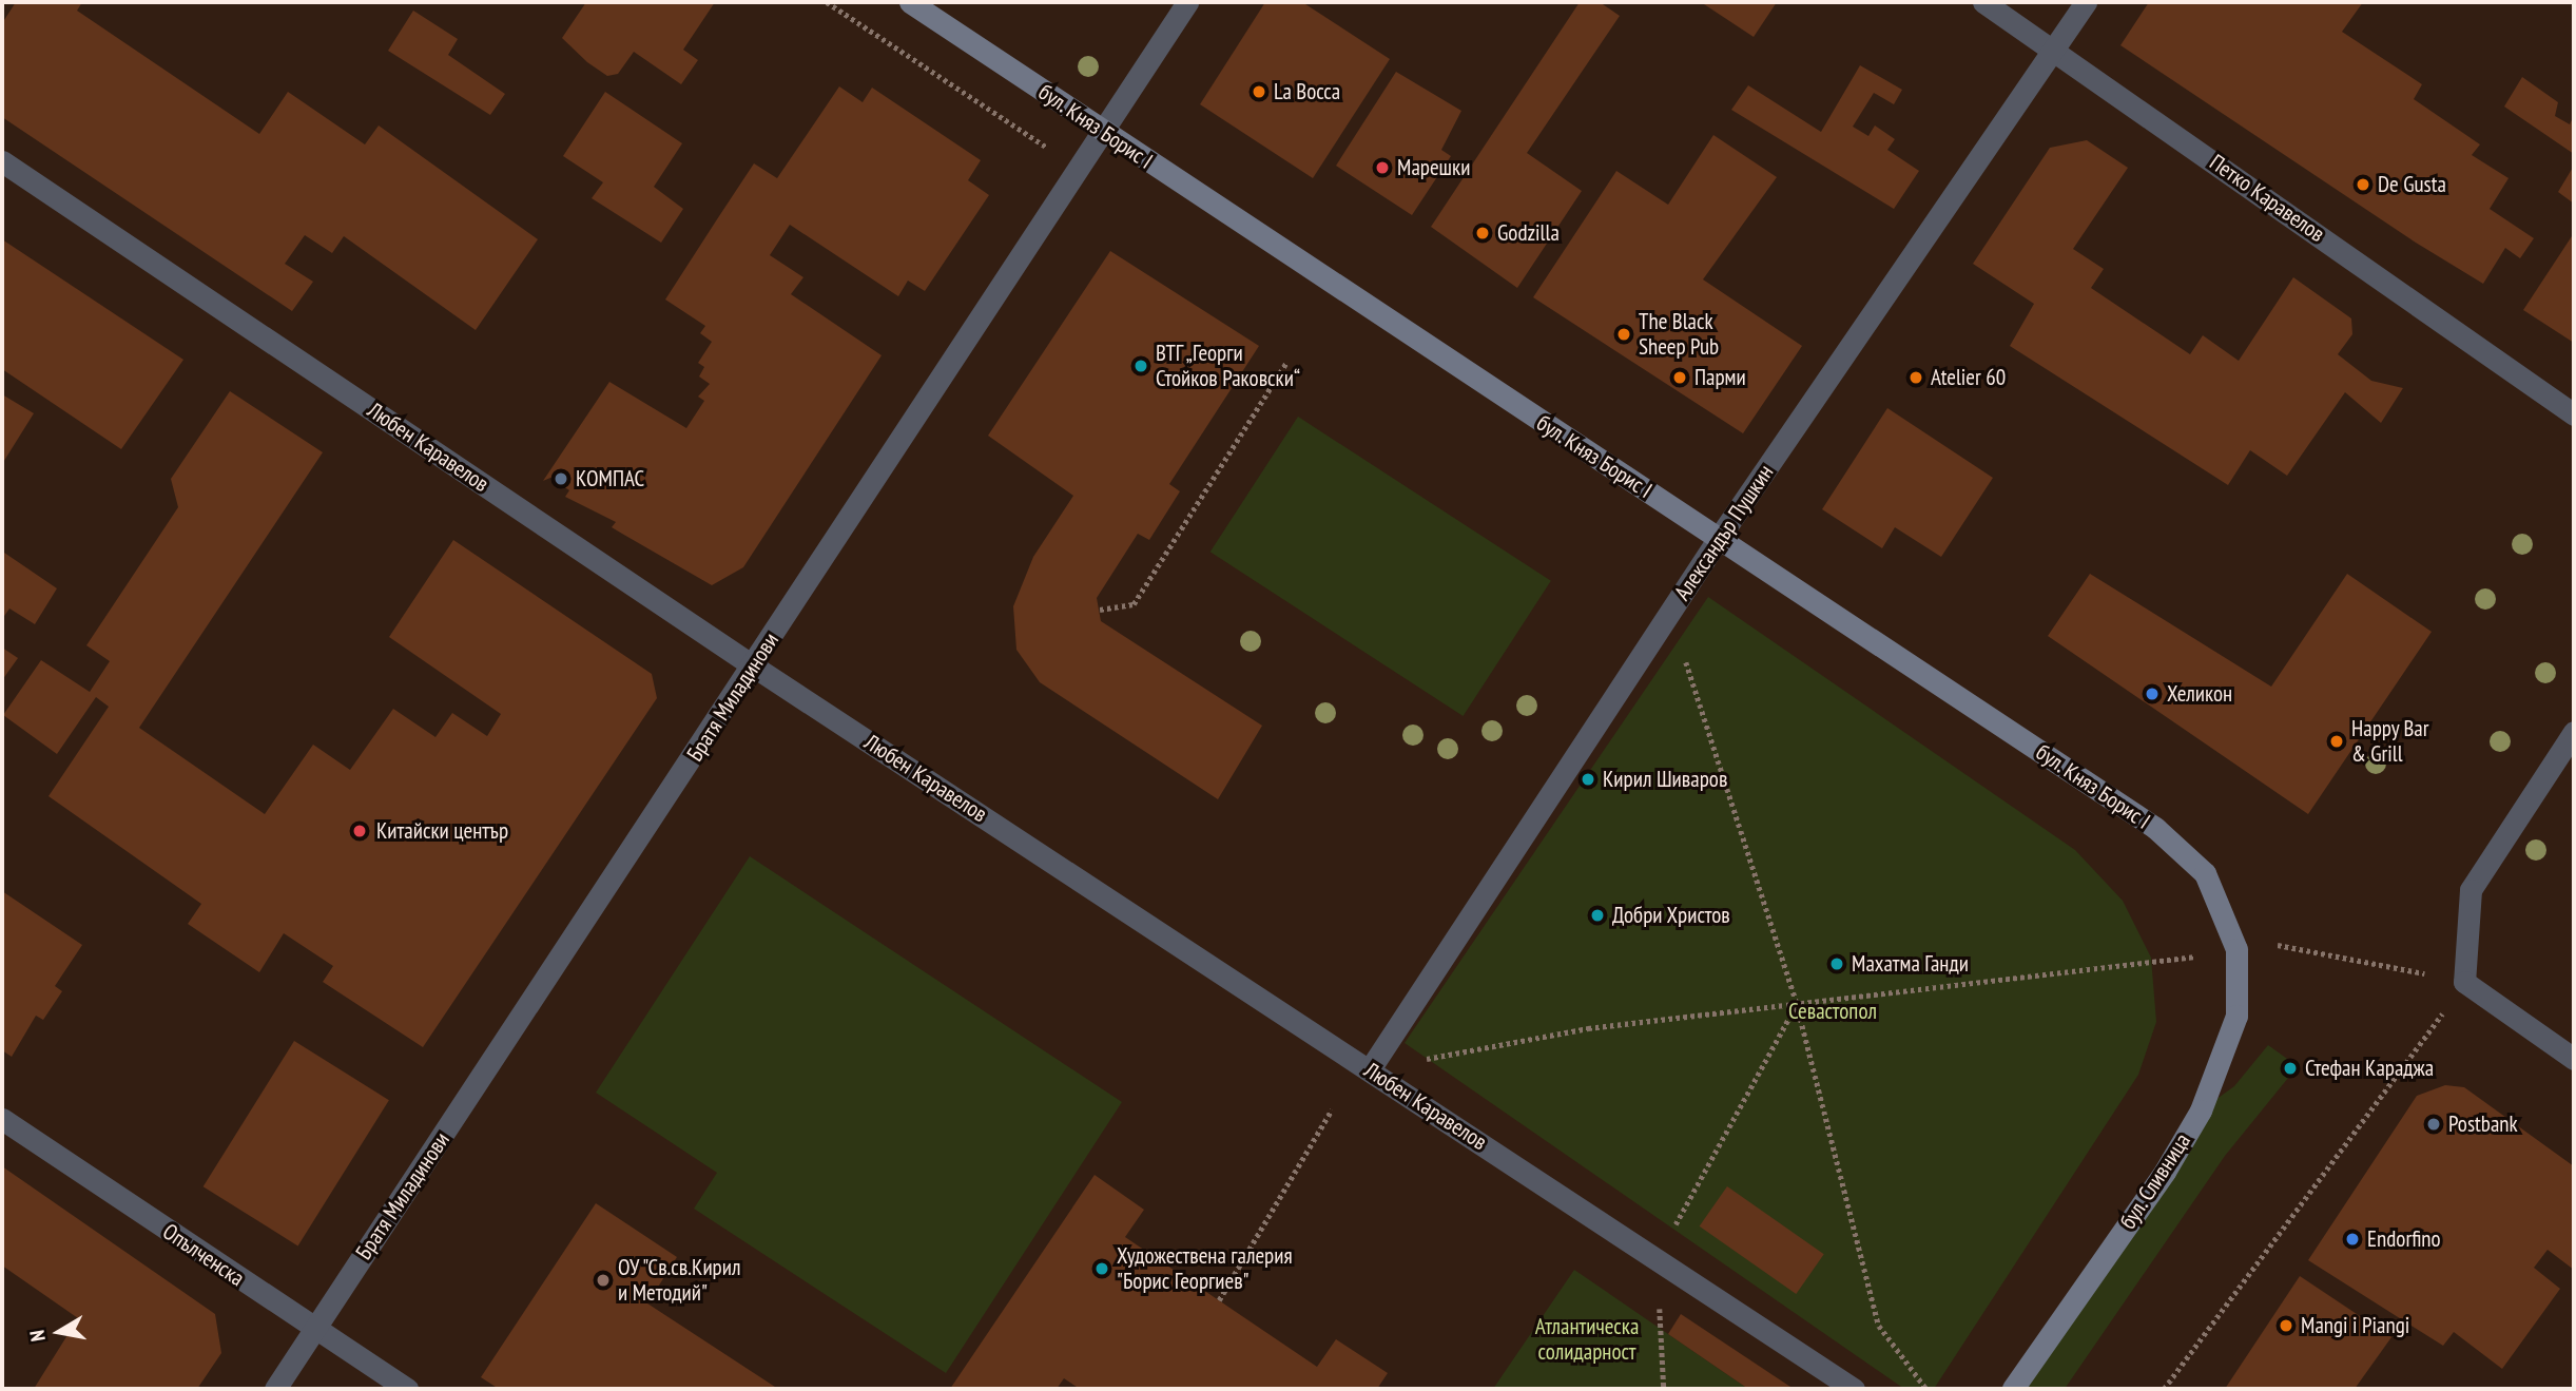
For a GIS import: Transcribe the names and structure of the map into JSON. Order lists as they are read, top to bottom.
{
  "streets": {
    "main road": ["бул. Княз Борис I", "бул. Сливница"],
    "street": [
      "Петко Каравелов",
      "Любен Каравелов",
      "Александър Пушкин",
      "Братя Миладинови",
      "Опълченска"
    ]
  },
  "crossings": [
    ["бул. Княз Борис I", "Александър Пушкин"],
    ["бул. Княз Борис I", "Братя Миладинови"],
    ["бул. Княз Борис I", "бул. Сливница"],
    ["Петко Каравелов", "Александър Пушкин"],
    ["Любен Каравелов", "Александър Пушкин"],
    ["Любен Каравелов", "Братя Миладинови"],
    ["Братя Миладинови", "Опълченска"]
  ],
  "parks": ["Севастопол", "Атлантическа солидарност"],
  "places": [
    "La Bocca",
    "Марешки",
    "De Gusta",
    "Godzilla",
    "The Black Sheep Pub",
    "ВТГ „Георги Стойков Раковски“",
    "Парми",
    "Atelier 60",
    "КОМПАС",
    "Хеликон",
    "Happy Bar & Grill",
    "Кирил Шиваров",
    "Китайски център",
    "Добри Христов",
    "Махатма Ганди",
    "Стефан Караджа",
    "Postbank",
    "Endorfino",
    "Художествена галерия \"Борис Георгиев\"",
    "ОУ \"Св.св.Кирил и Методий\"",
    "Mangi i Piangi"
  ],
  "north": "left"
}
